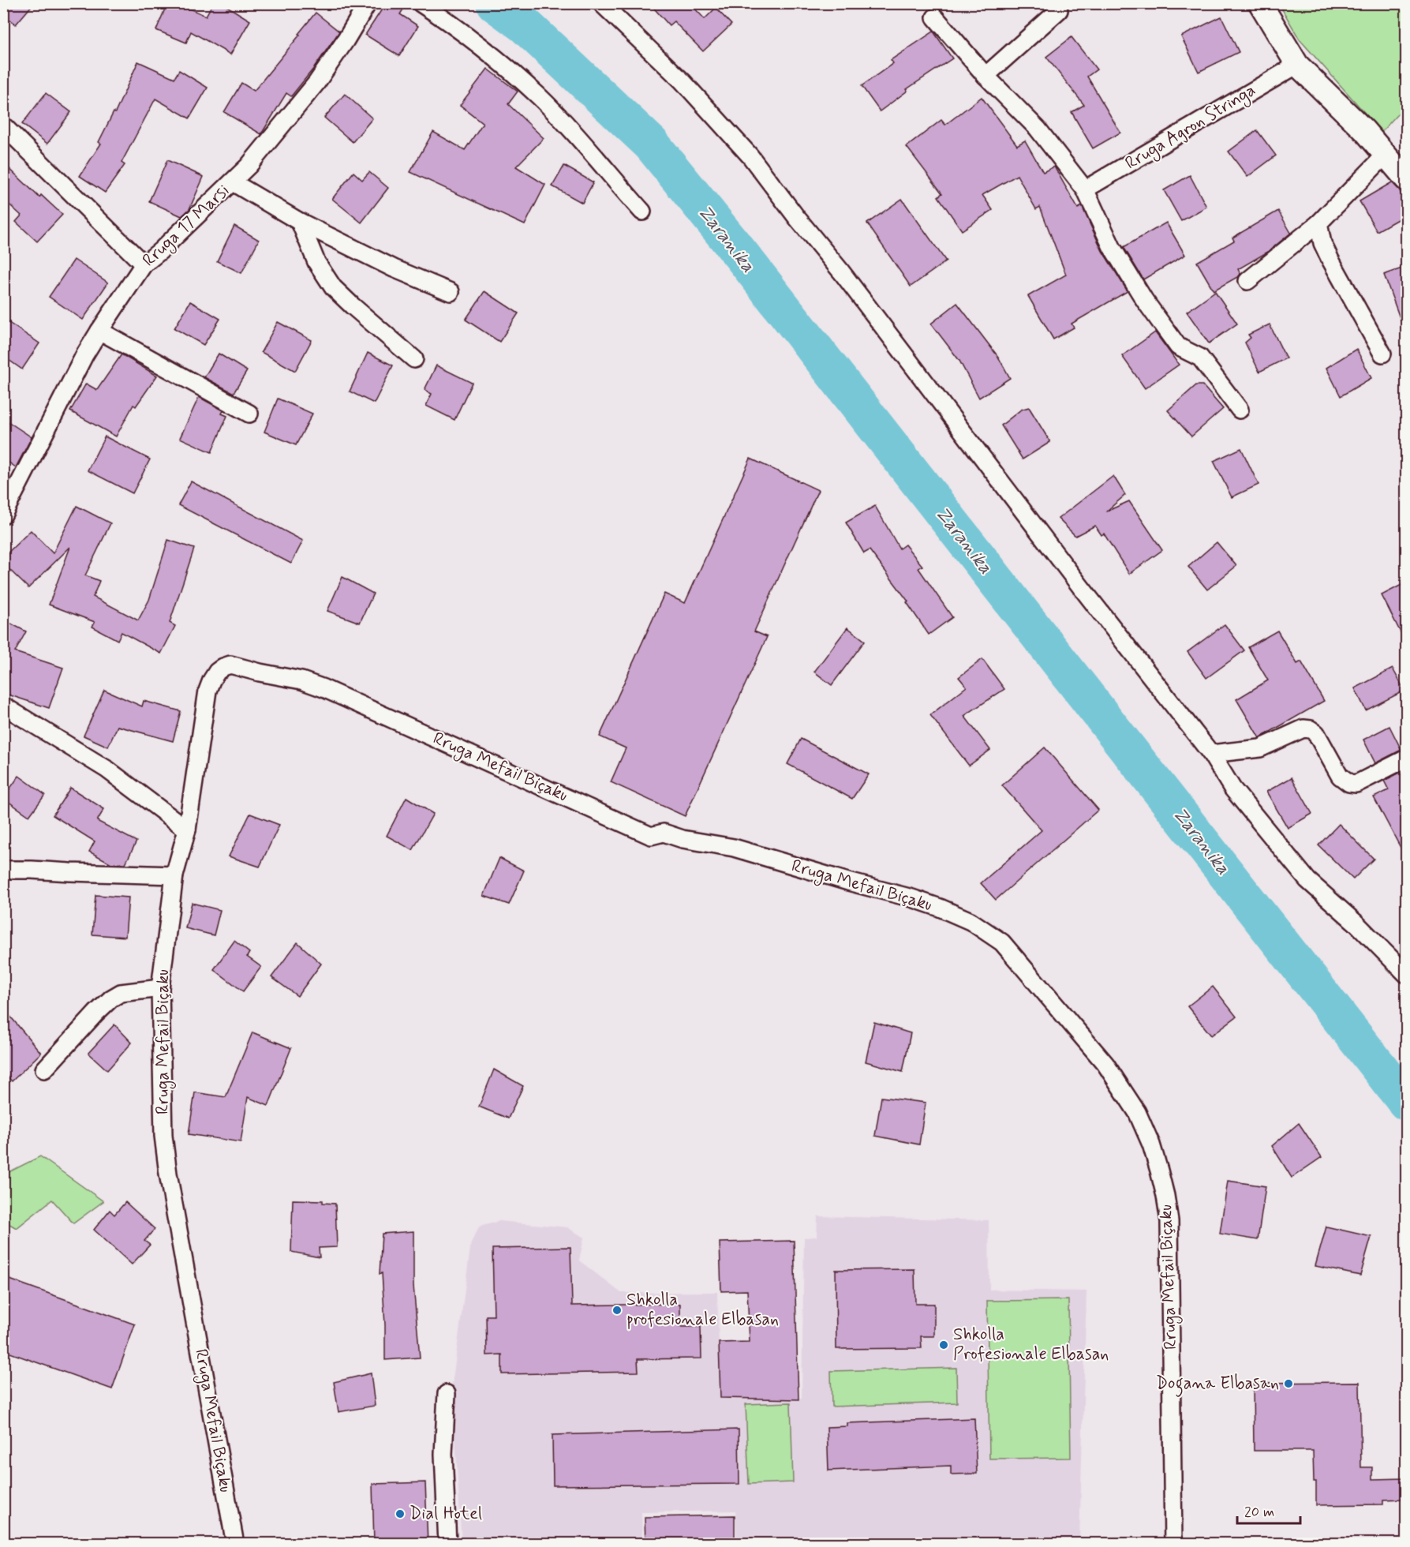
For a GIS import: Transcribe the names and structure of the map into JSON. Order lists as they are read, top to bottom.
{
  "streets": {
    "street": ["Rruga Agron Stringa", "Rruga 17 Marsi", "Rruga Mefail Biçaku"]
  },
  "water": ["Zaranika"],
  "places": [
    "Shkolla profesionale Elbasan",
    "Shkolla Profesionale Elbasan",
    "Dogana Elbasan",
    "Dial Hotel"
  ],
  "scale_bar": "20 m"
}
